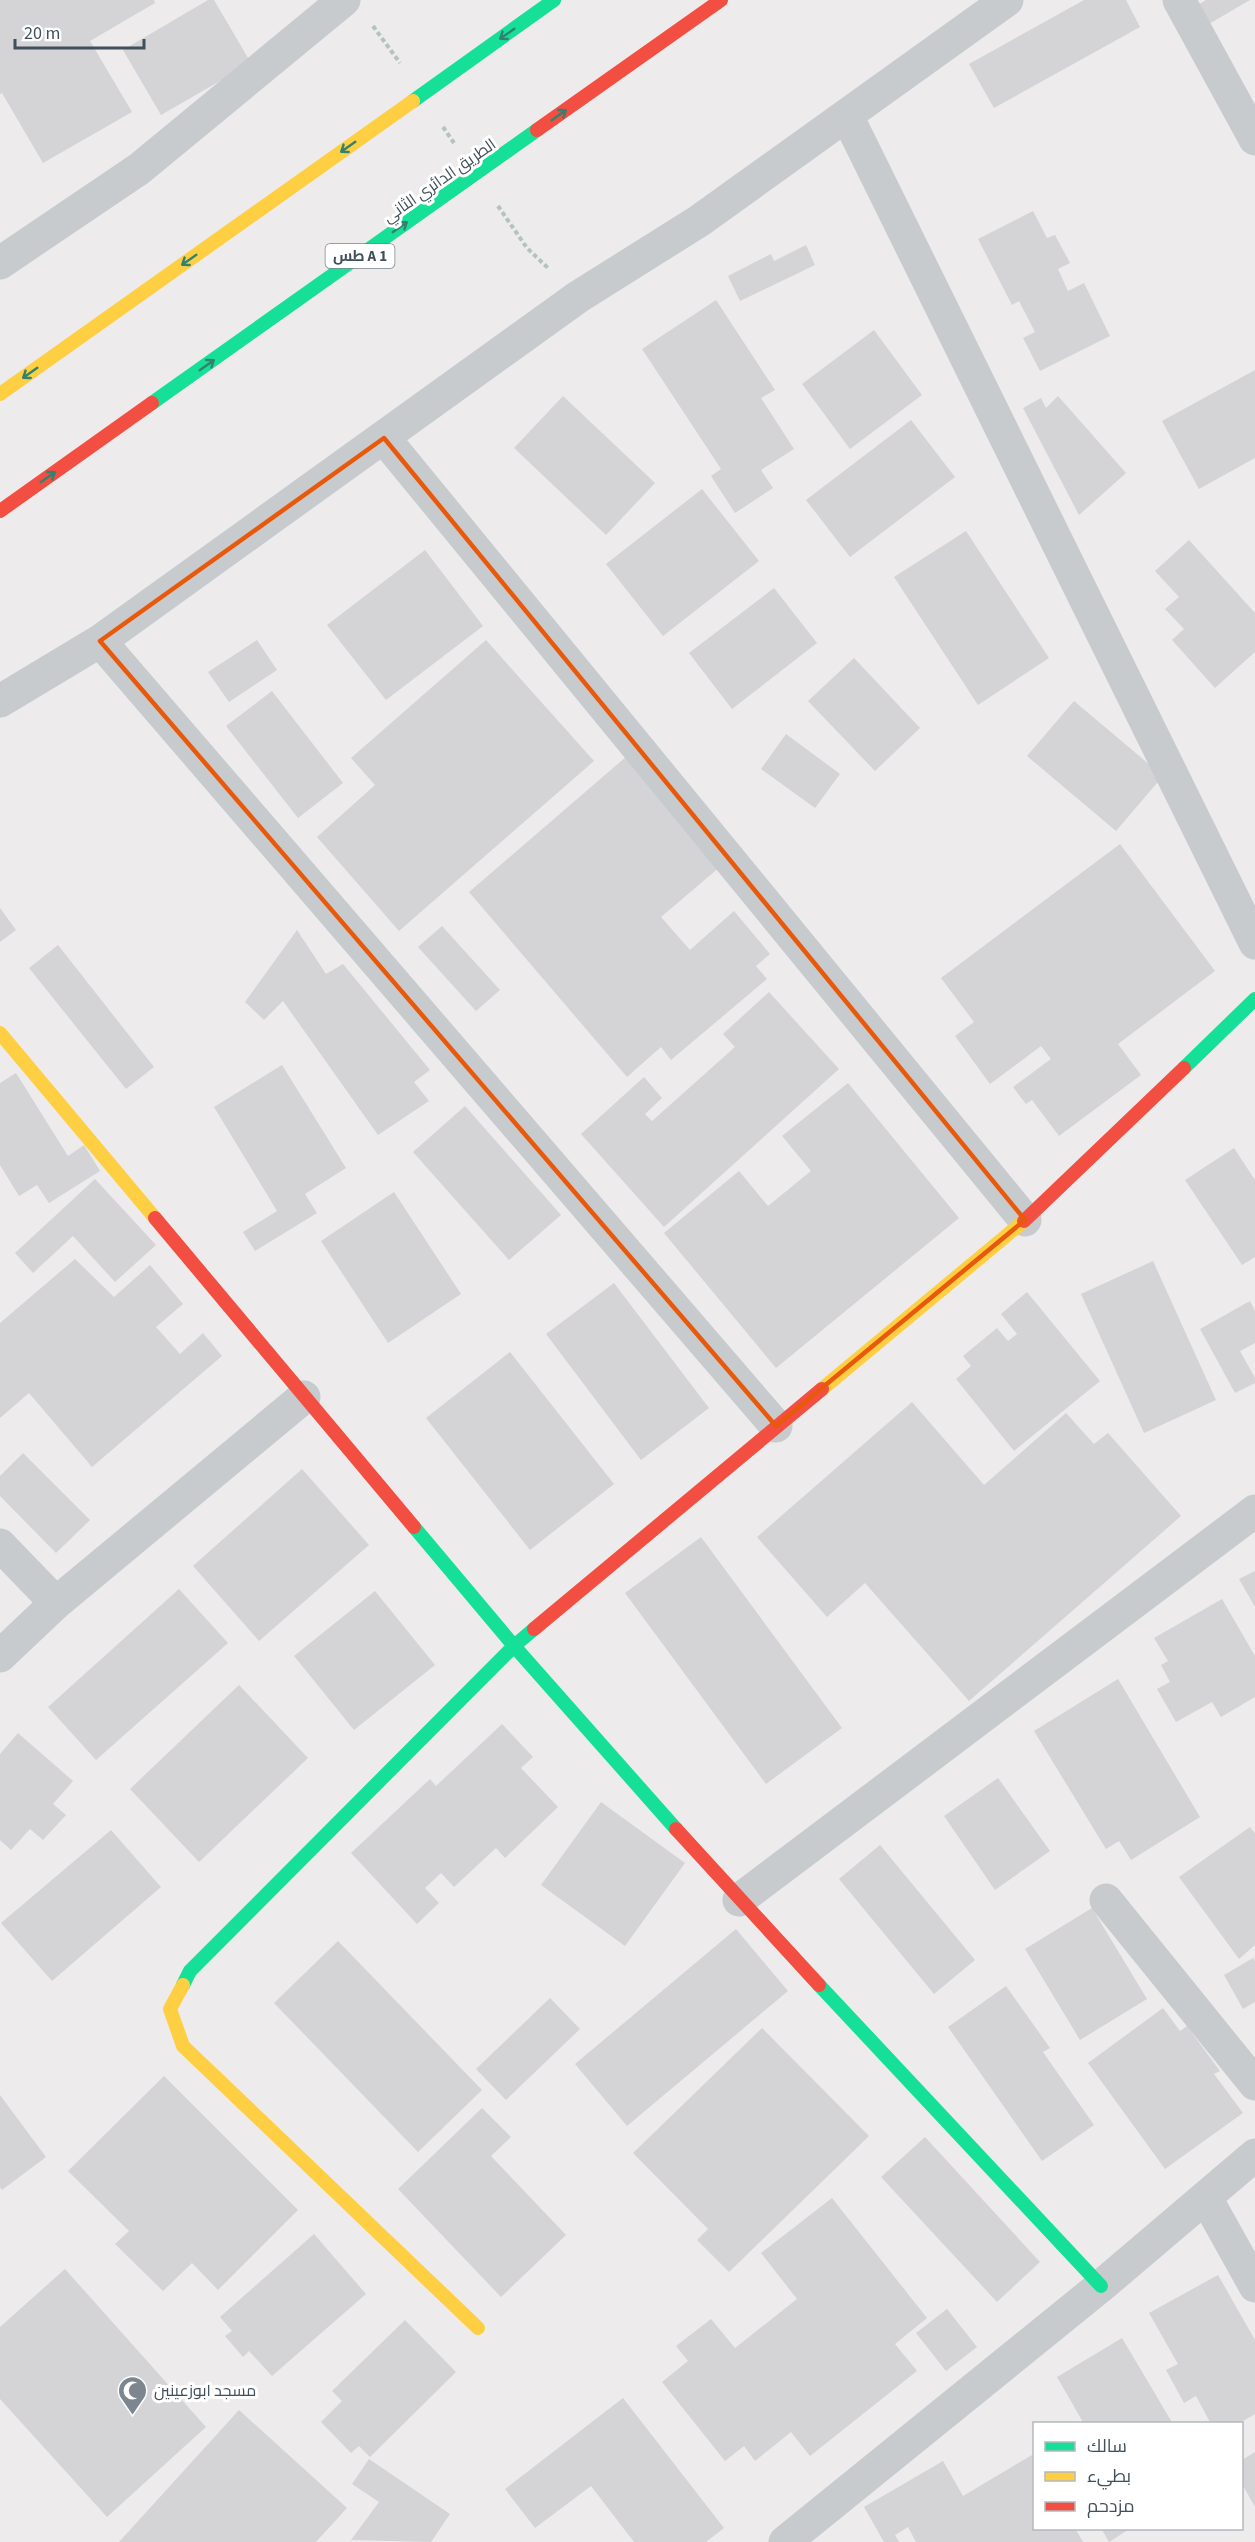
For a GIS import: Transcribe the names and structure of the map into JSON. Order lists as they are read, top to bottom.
{
  "streets": {
    "main road": ["الطريق الدائري الثاني", "طس A 1"]
  },
  "places": {
    "mosque": ["مسجد ابوزعينين"]
  },
  "legend": ["سالك", "بطيء", "مزدحم"],
  "scale_bar": "20 m"
}
